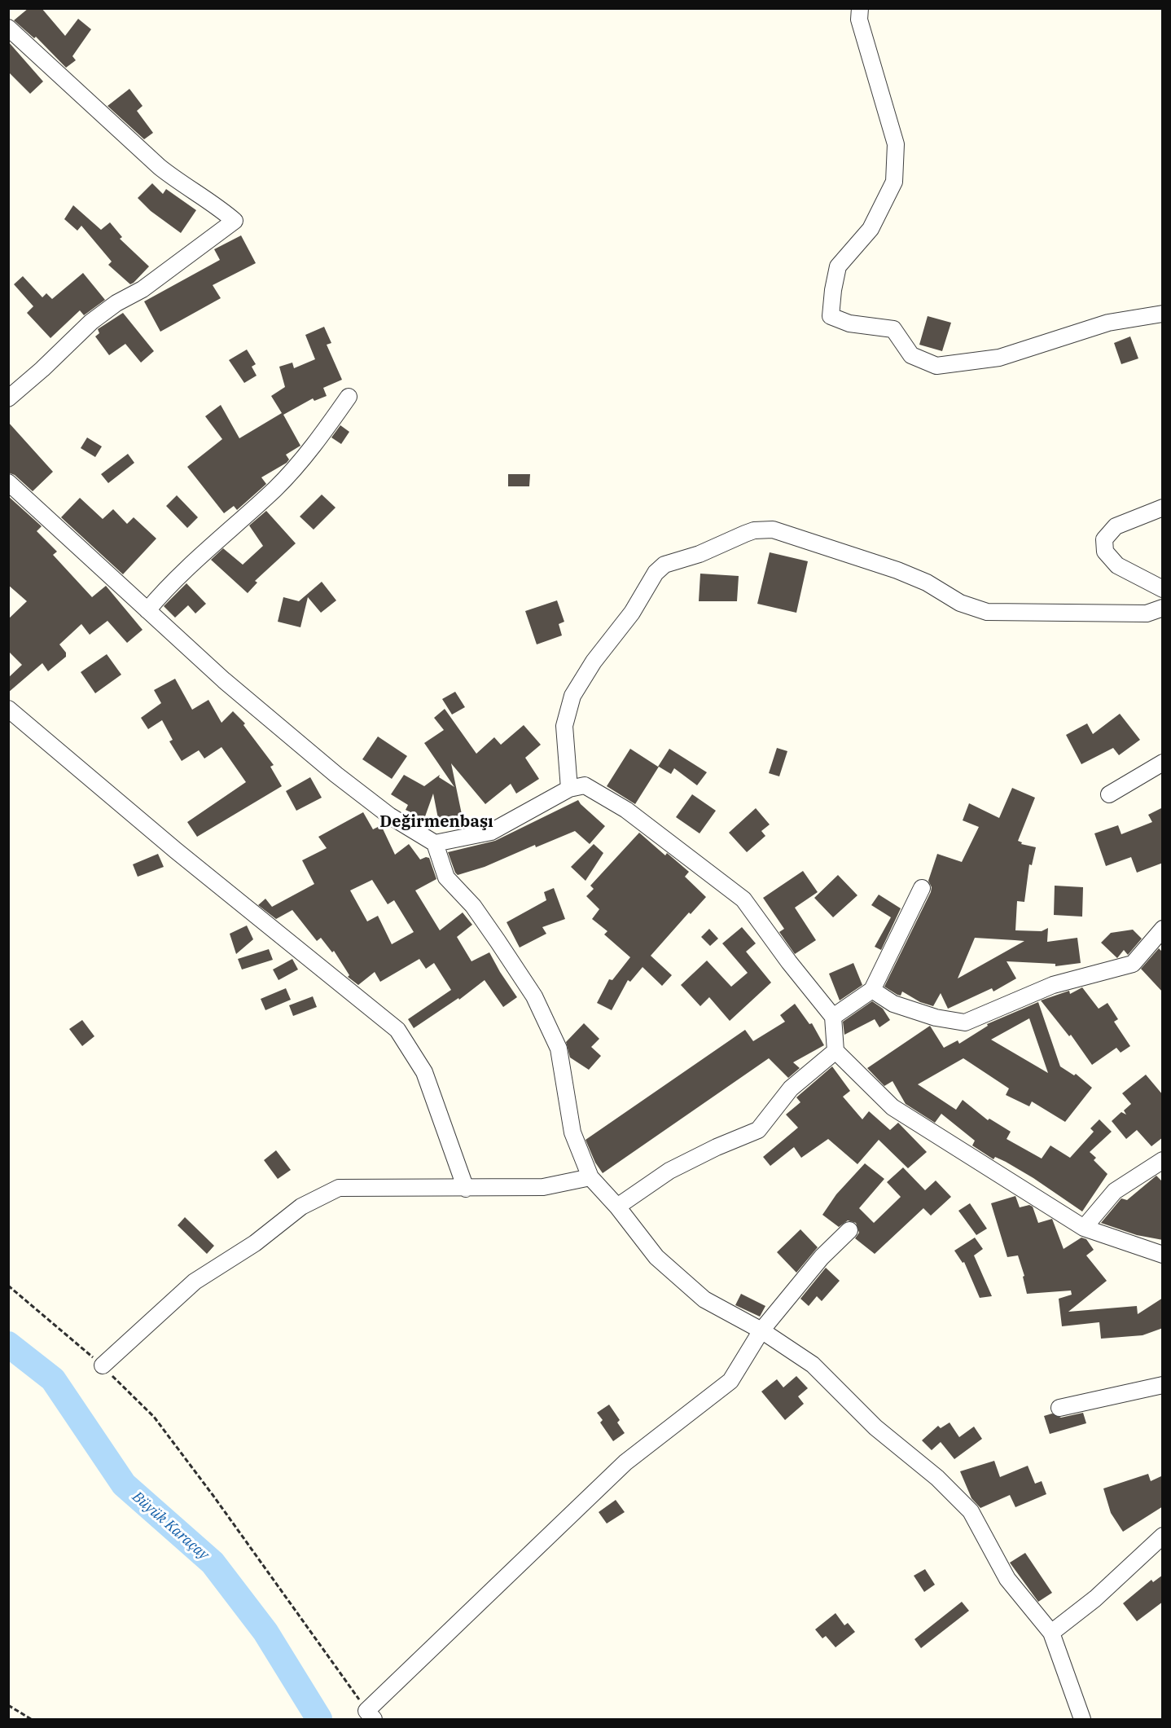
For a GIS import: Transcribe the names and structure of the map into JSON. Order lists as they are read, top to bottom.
{
  "districts": ["Değirmenbaşı"],
  "water": ["Büyük Karaçay"]
}
